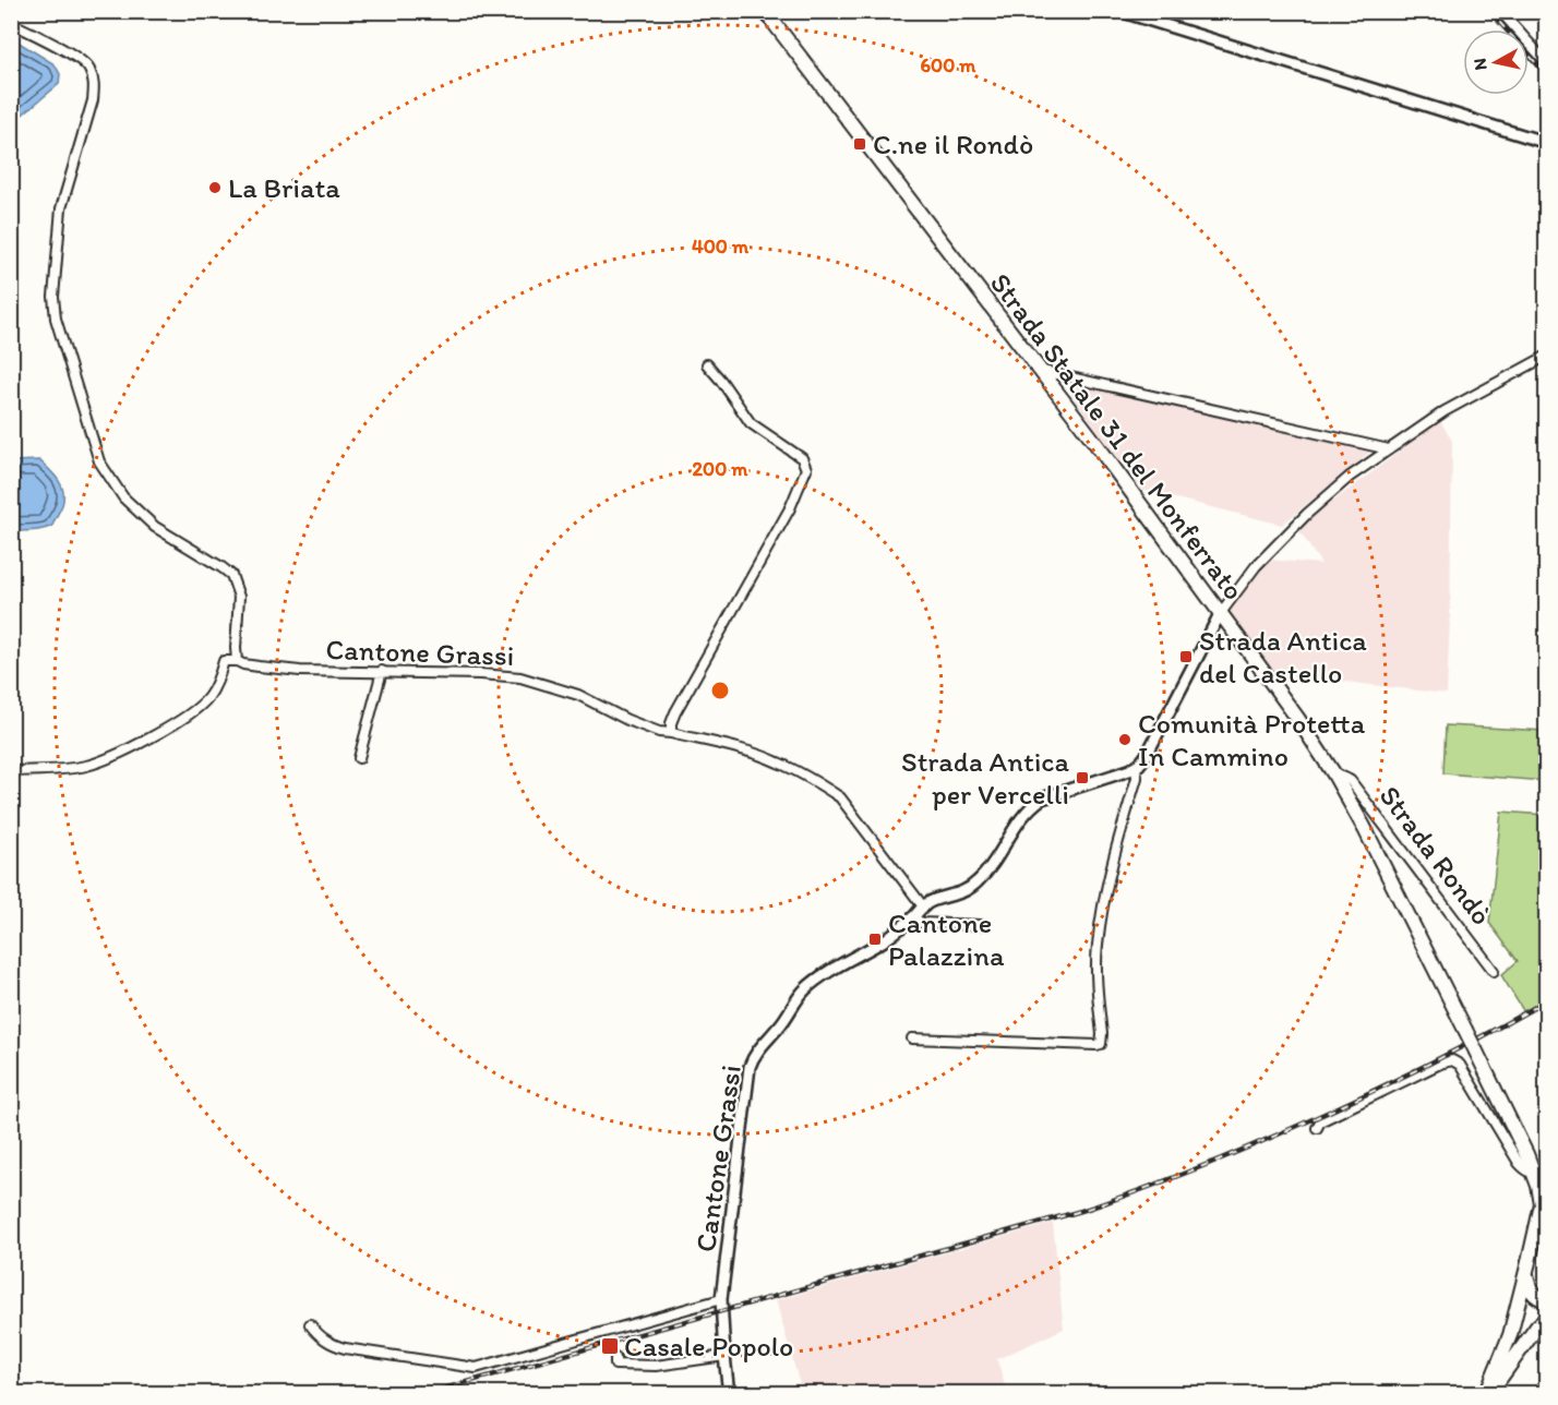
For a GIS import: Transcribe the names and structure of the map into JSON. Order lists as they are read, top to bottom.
{
  "streets": {
    "main road": ["Strada Statale 31 del Monferrato"],
    "street": ["Cantone Grassi", "Strada Rondò"]
  },
  "crossings": [
    ["Strada Statale 31 del Monferrato", "Strada Rondò"]
  ],
  "places": {
    "transit": [
      "C.ne il Rondò",
      "Strada Antica del Castello",
      "Strada Antica per Vercelli",
      "Cantone Palazzina",
      "Casale Popolo"
    ],
    "other": ["La Briata", "Comunità Protetta In Cammino"]
  },
  "north": "left",
  "rings": ["600 m", "400 m", "200 m"]
}
